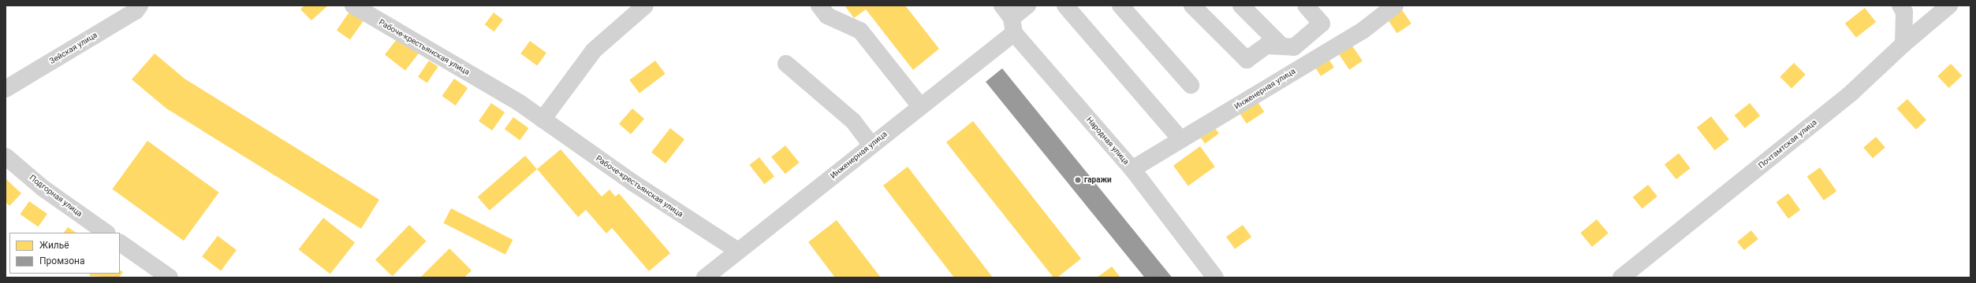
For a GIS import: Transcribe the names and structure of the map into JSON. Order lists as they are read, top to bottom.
{
  "streets": {
    "street": [
      "Рабоче-крестьянская улица",
      "Зейская улица",
      "Инженерная улица",
      "Народная улица",
      "Почтамтская улица",
      "Подгорная улица"
    ]
  },
  "crossings": [
    ["Рабоче-крестьянская улица", "Инженерная улица"],
    ["Инженерная улица", "Народная улица"]
  ],
  "places": ["гаражи"],
  "legend": ["Жильё", "Промзона"]
}
